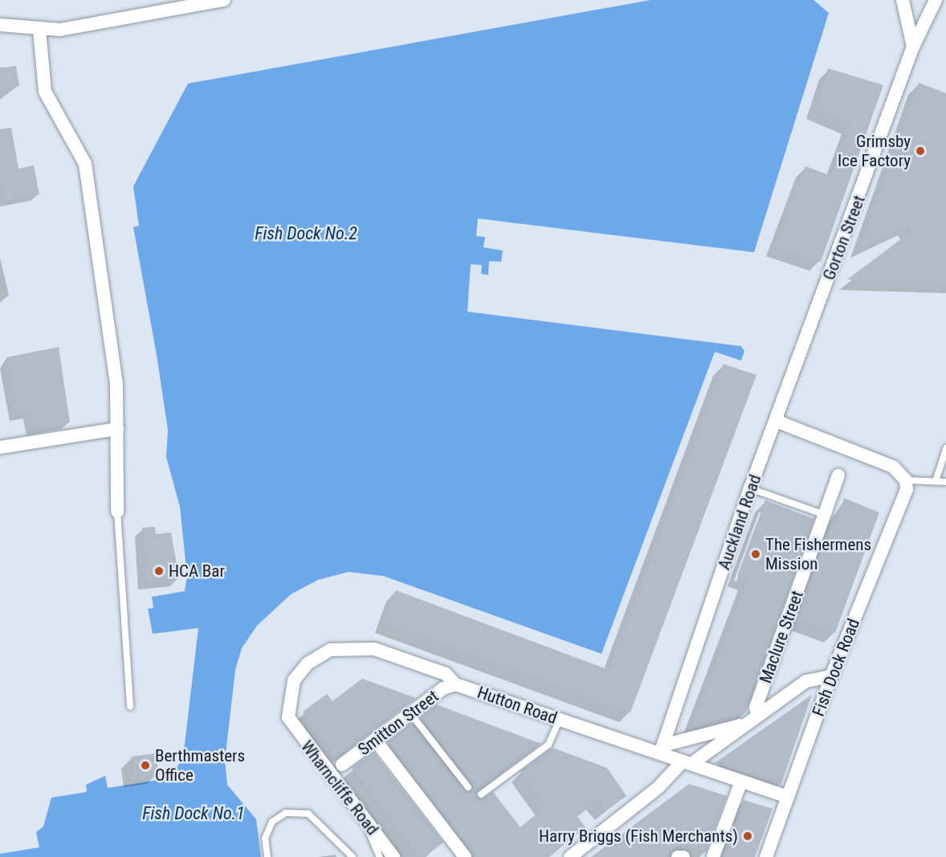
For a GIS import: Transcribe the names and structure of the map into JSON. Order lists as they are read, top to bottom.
{
  "streets": {
    "street": [
      "Gorton Street",
      "Auckland Road",
      "Maclure Street",
      "Fish Dock Road",
      "Hutton Road",
      "Smitton Street",
      "Wharncliffe Road"
    ]
  },
  "crossings": [
    ["Gorton Street", "Auckland Road"],
    ["Auckland Road", "Hutton Road"],
    ["Fish Dock Road", "Hutton Road"],
    ["Hutton Road", "Smitton Street"],
    ["Hutton Road", "Wharncliffe Road"]
  ],
  "water": ["Fish Dock No.2", "Fish Dock No.1"],
  "places": [
    "Grimsby Ice Factory",
    "The Fishermens Mission",
    "HCA Bar",
    "Berthmasters Office",
    "Harry Briggs (Fish Merchants)"
  ]
}
